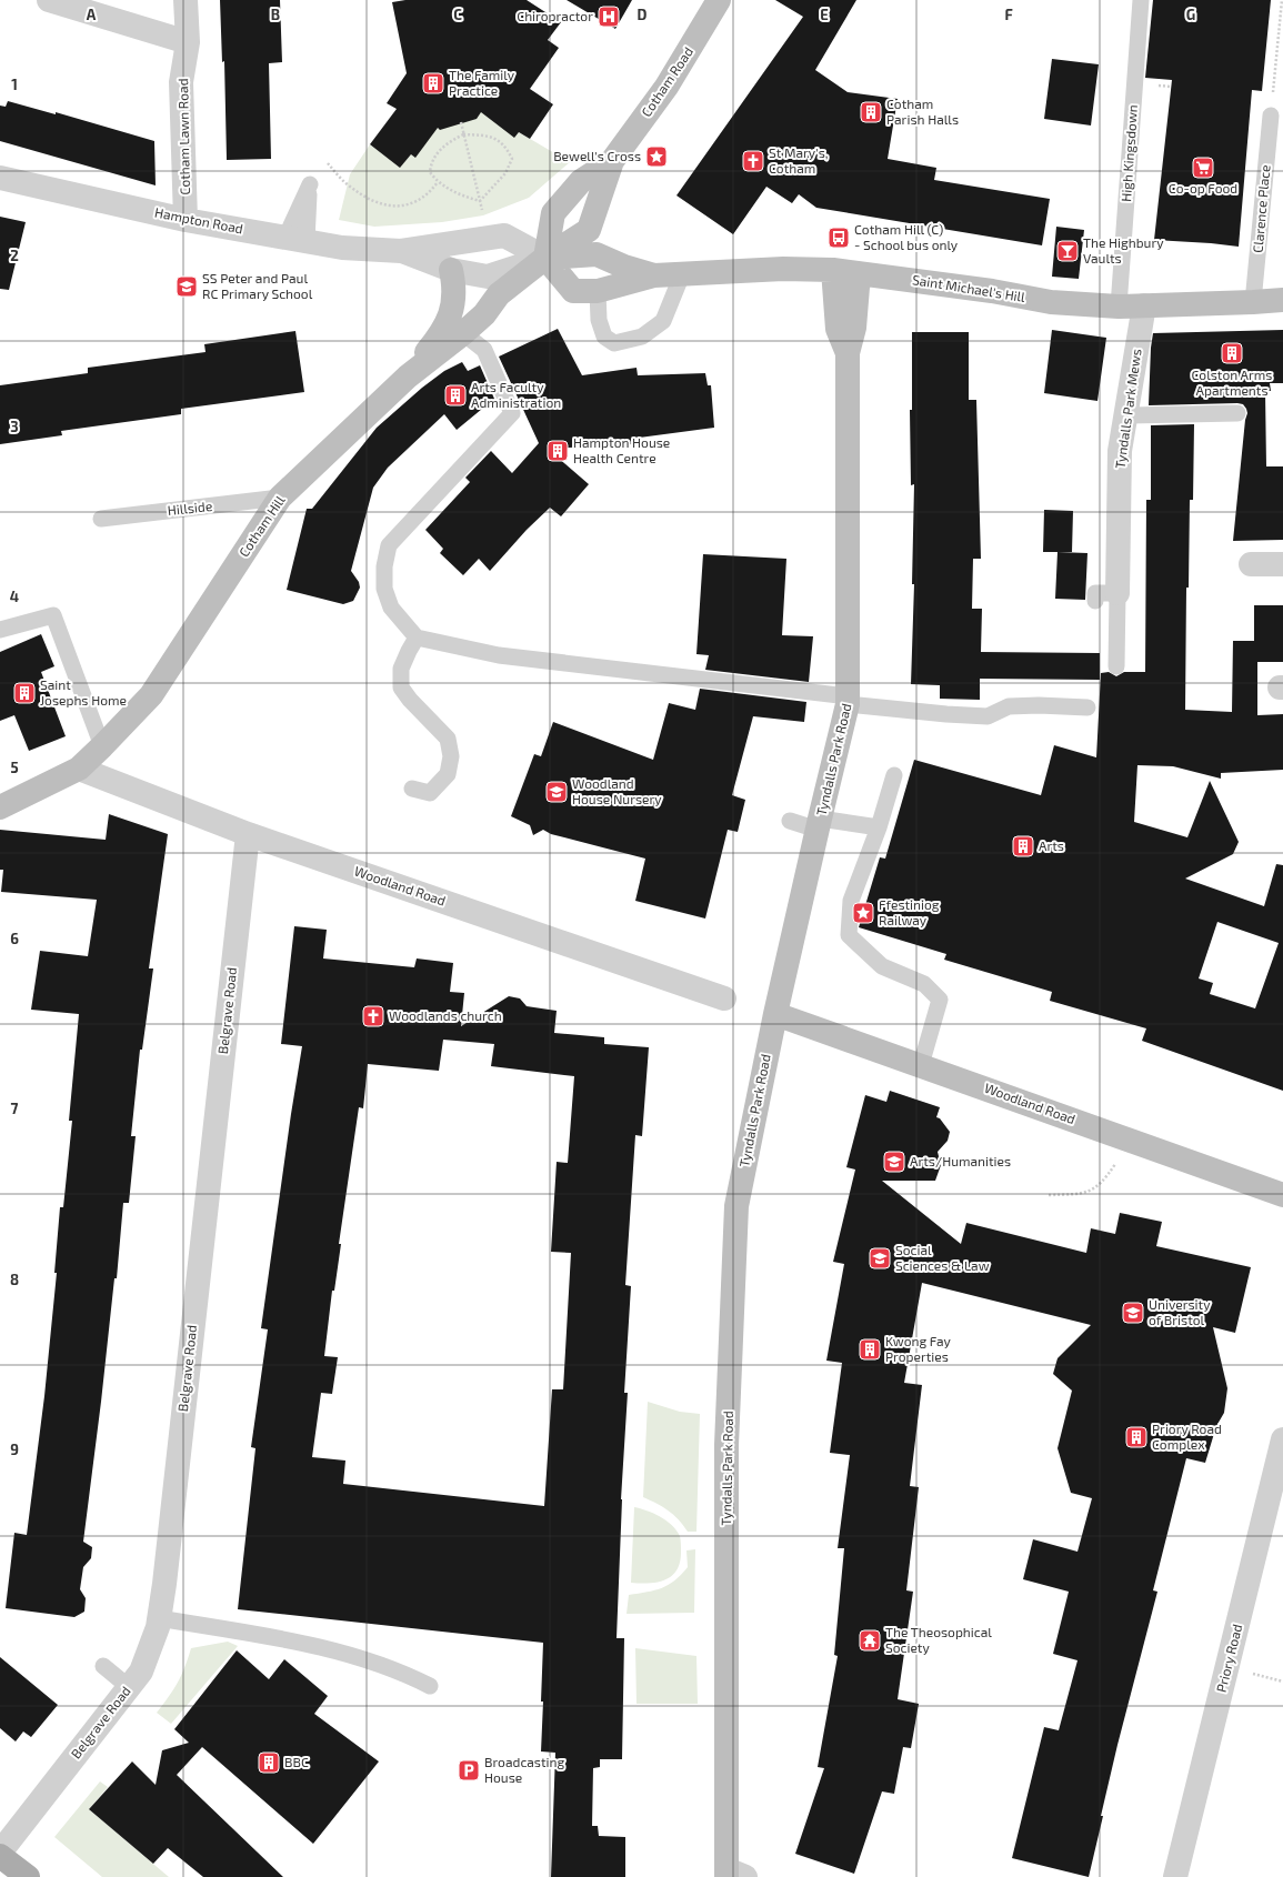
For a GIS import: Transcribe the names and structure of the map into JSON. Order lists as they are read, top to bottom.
{
  "streets": {
    "street": [
      "Cotham Road",
      "Cotham Lawn Road",
      "Hampton Road",
      "Saint Michael's Hill",
      "Tyndalls Park Mews",
      "Cotham Hill",
      "Tyndalls Park Road",
      "Woodland Road",
      "Belgrave Road",
      "Priory Road"
    ],
    "lane": ["High Kingsdown", "Clarence Place", "Hillside"]
  },
  "crossings": [
    ["Cotham Road", "Hampton Road"],
    ["Cotham Road", "Saint Michael's Hill"],
    ["Cotham Road", "Cotham Hill"],
    ["Cotham Lawn Road", "Hampton Road"],
    ["High Kingsdown", "Saint Michael's Hill"],
    ["Clarence Place", "Saint Michael's Hill"],
    ["Hampton Road", "Saint Michael's Hill"],
    ["Hampton Road", "Cotham Hill"],
    ["Saint Michael's Hill", "Tyndalls Park Mews"],
    ["Saint Michael's Hill", "Cotham Hill"],
    ["Saint Michael's Hill", "Tyndalls Park Road"],
    ["Hillside", "Cotham Hill"],
    ["Cotham Hill", "Woodland Road"],
    ["Tyndalls Park Road", "Woodland Road"],
    ["Woodland Road", "Belgrave Road"]
  ],
  "places": {
    "hospital": ["Chiropractor"],
    "building": [
      "The Family Practice",
      "Cotham Parish Halls",
      "Colston Arms Apartments",
      "Arts Faculty Administration",
      "Hampton House Health Centre",
      "Saint Josephs Home",
      "Arts",
      "Kwong Fay Properties",
      "Priory Road Complex",
      "BBC"
    ],
    "place": ["Bewell's Cross", "Ffestiniog Railway"],
    "church": ["St Mary's, Cotham", "Woodlands church"],
    "supermarket": ["Co-op Food"],
    "bus stop": ["Cotham Hill (C) - School bus only"],
    "bar": ["The Highbury Vaults"],
    "school or university": [
      "SS Peter and Paul RC Primary School",
      "Woodland House Nursery",
      "Arts/Humanities",
      "Social Sciences & Law",
      "University of Bristol"
    ],
    "temple": ["The Theosophical Society"],
    "parking": ["Broadcasting House"]
  },
  "grid": {
    "columns": [
      "A",
      "B",
      "C",
      "D",
      "E",
      "F",
      "G"
    ],
    "rows": [
      "1",
      "2",
      "3",
      "4",
      "5",
      "6",
      "7",
      "8",
      "9"
    ]
  }
}
